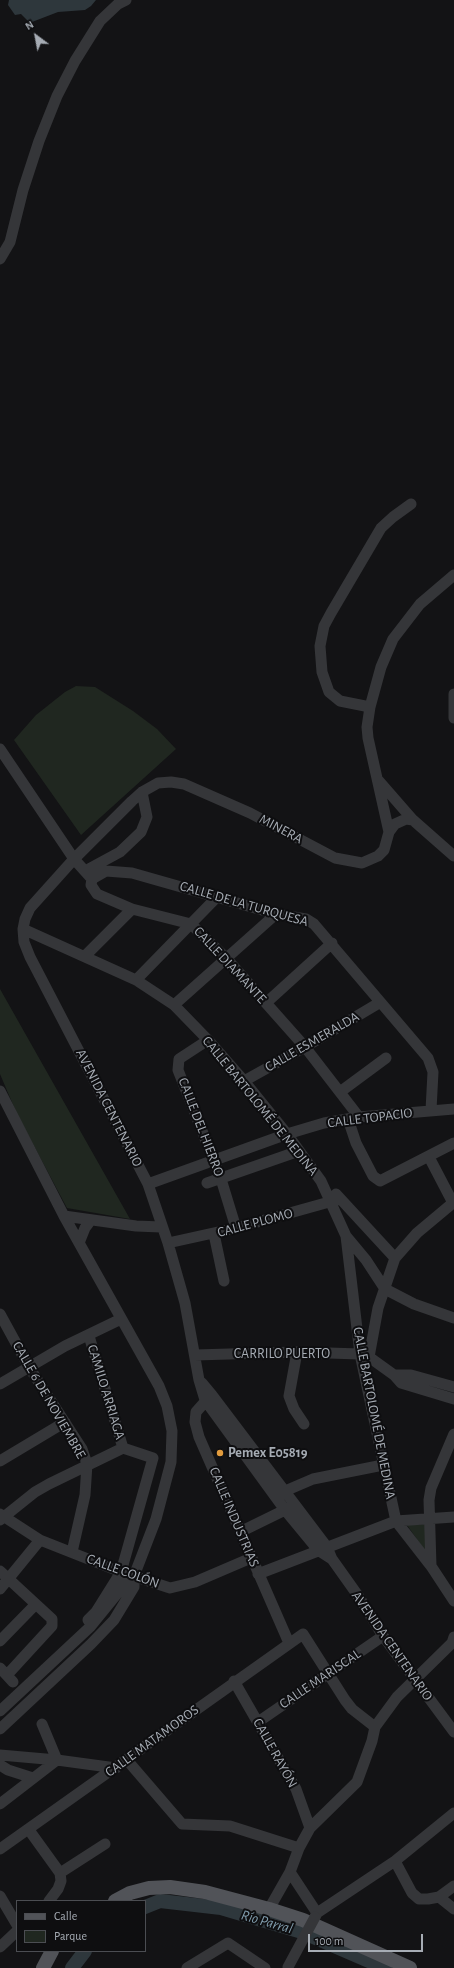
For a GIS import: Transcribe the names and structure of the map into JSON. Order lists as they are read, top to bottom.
{
  "streets": {
    "street": [
      "MINERA",
      "CALLE DE LA TURQUESA",
      "CALLE DIAMANTE",
      "CALLE ESMERALDA",
      "CALLE BARTOLOMÉ DE MEDINA",
      "AVENIDA CENTENARIO",
      "CALLE TOPACIO",
      "CALLE DEL HIERRO",
      "CALLE PLOMO",
      "CARRILO PUERTO",
      "CAMILO ARRIAGA",
      "CALLE 6 DE NOVIEMBRE",
      "CALLE INDUSTRIAS",
      "CALLE COLÓN",
      "CALLE MARISCAL",
      "CALLE MATAMOROS",
      "CALLE RAYÓN"
    ]
  },
  "crossings": [
    ["MINERA", "AVENIDA CENTENARIO"],
    ["CALLE DE LA TURQUESA", "CALLE DIAMANTE"],
    ["CALLE DE LA TURQUESA", "CALLE ESMERALDA"],
    ["CALLE DE LA TURQUESA", "CALLE TOPACIO"],
    ["CALLE DIAMANTE", "CALLE ESMERALDA"],
    ["CALLE DIAMANTE", "AVENIDA CENTENARIO"],
    ["CALLE DIAMANTE", "CALLE TOPACIO"],
    ["CALLE ESMERALDA", "CALLE BARTOLOMÉ DE MEDINA"],
    ["CALLE BARTOLOMÉ DE MEDINA", "AVENIDA CENTENARIO"],
    ["CALLE BARTOLOMÉ DE MEDINA", "CALLE TOPACIO"],
    ["CALLE BARTOLOMÉ DE MEDINA", "CALLE DEL HIERRO"],
    ["CALLE BARTOLOMÉ DE MEDINA", "CALLE PLOMO"],
    ["CALLE BARTOLOMÉ DE MEDINA", "CARRILO PUERTO"],
    ["AVENIDA CENTENARIO", "CALLE TOPACIO"],
    ["AVENIDA CENTENARIO", "CALLE PLOMO"],
    ["AVENIDA CENTENARIO", "CARRILO PUERTO"],
    ["AVENIDA CENTENARIO", "CALLE INDUSTRIAS"],
    ["AVENIDA CENTENARIO", "CALLE MARISCAL"],
    ["CALLE TOPACIO", "CALLE DEL HIERRO"],
    ["CALLE DEL HIERRO", "CALLE PLOMO"],
    ["CALLE INDUSTRIAS", "CALLE COLÓN"],
    ["CALLE INDUSTRIAS", "CALLE MATAMOROS"],
    ["CALLE MARISCAL", "CALLE MATAMOROS"],
    ["CALLE MARISCAL", "CALLE RAYÓN"],
    ["CALLE MATAMOROS", "CALLE RAYÓN"]
  ],
  "water": ["Río Parral"],
  "places": ["Pemex E05819"],
  "legend": ["Calle", "Parque"],
  "scale_bar": "100 m",
  "north": "top left"
}
